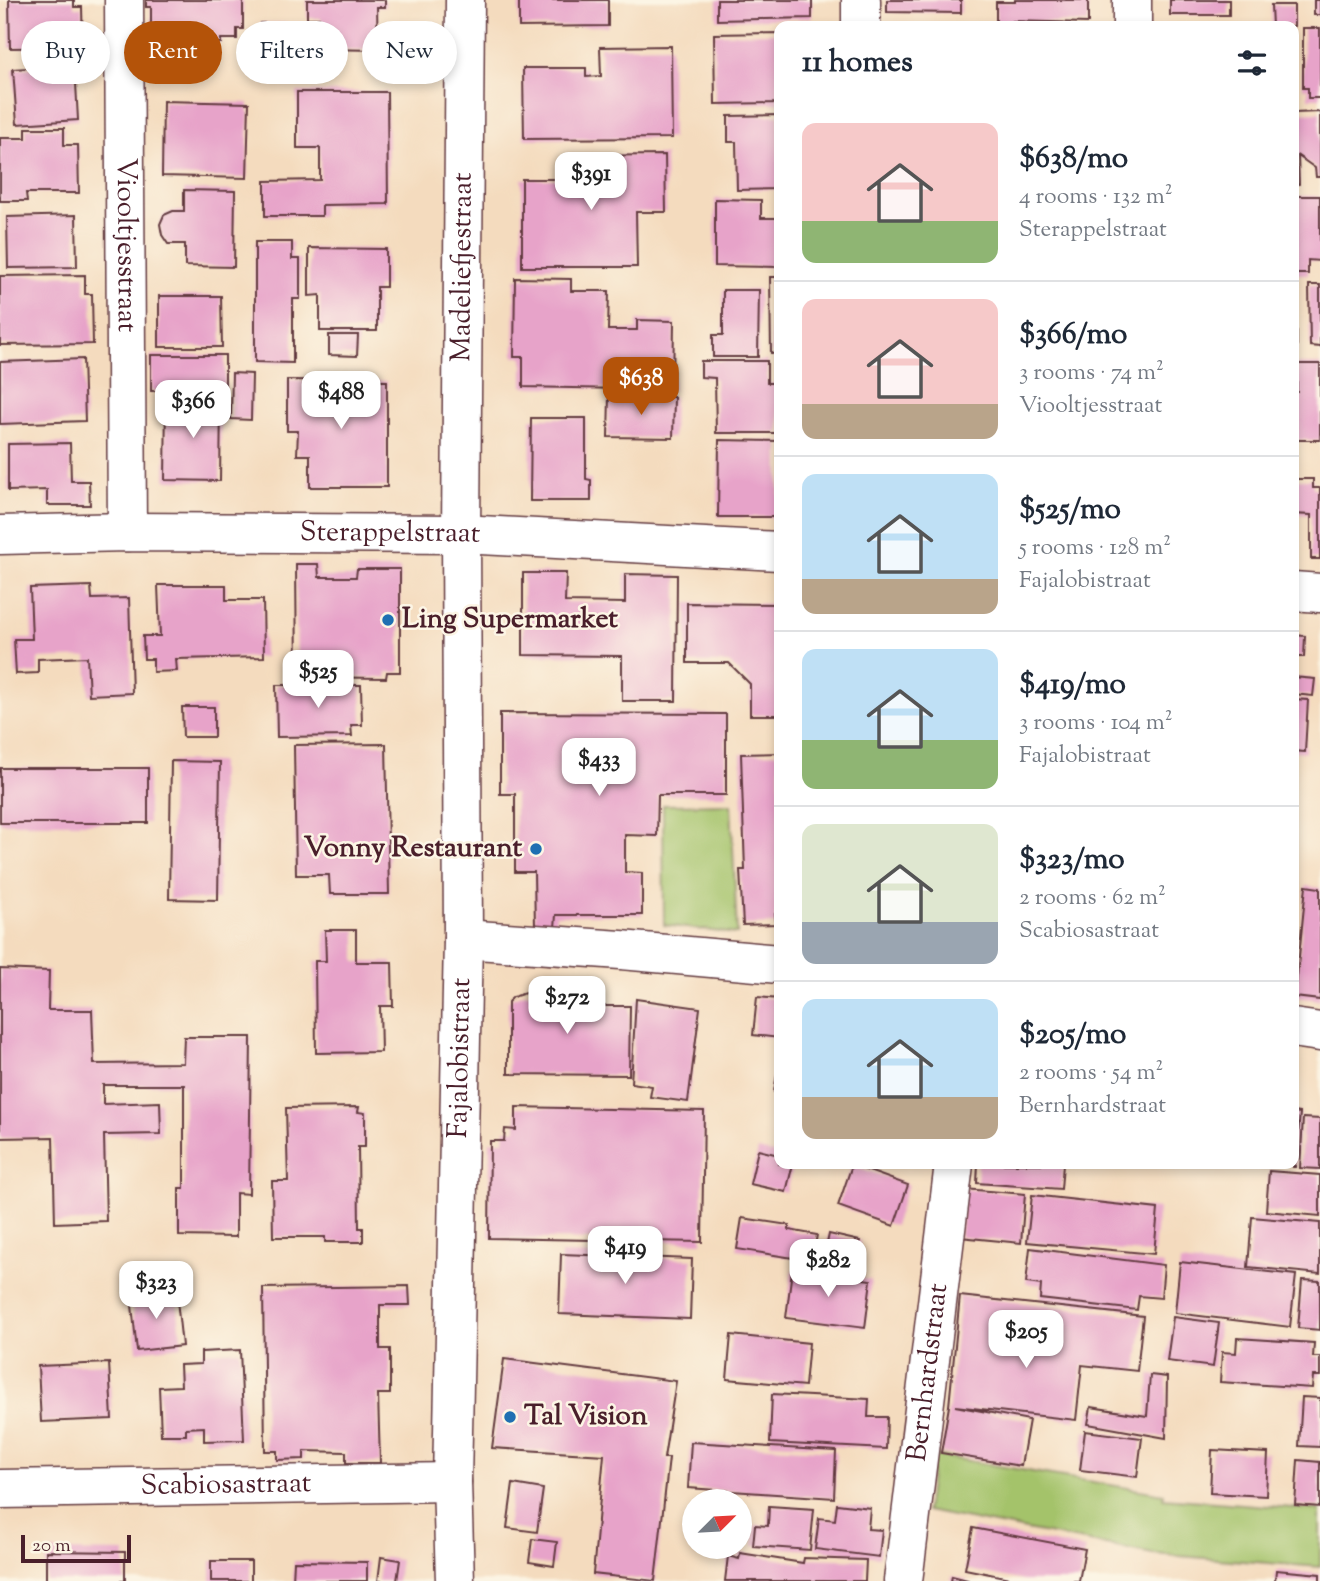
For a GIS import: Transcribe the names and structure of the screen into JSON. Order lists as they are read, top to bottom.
{
  "streets": {
    "street": [
      "Viooltjesstraat",
      "Madeliefjestraat",
      "Sterappelstraat",
      "Fajalobistraat",
      "Bernhardstraat",
      "Scabiosastraat"
    ]
  },
  "crossings": [
    ["Viooltjesstraat", "Sterappelstraat"],
    ["Madeliefjestraat", "Sterappelstraat"],
    ["Madeliefjestraat", "Fajalobistraat"],
    ["Sterappelstraat", "Fajalobistraat"],
    ["Fajalobistraat", "Scabiosastraat"]
  ],
  "places": ["Ling Supermarket", "Vonny Restaurant", "Tal Vision"],
  "scale_bar": "20 m",
  "north": "top right",
  "page": {
    "chip": [
      "Buy",
      "Rent",
      "Filters",
      "New"
    ],
    "heading": "11 homes",
    "list": [
      {
        "name": "$638/mo",
        "note": "4 rooms · 132 m² · Sterappelstraat"
      },
      {
        "name": "$366/mo",
        "note": "3 rooms · 74 m² · Viooltjesstraat"
      },
      {
        "name": "$525/mo",
        "note": "5 rooms · 128 m² · Fajalobistraat"
      },
      {
        "name": "$419/mo",
        "note": "3 rooms · 104 m² · Fajalobistraat"
      },
      {
        "name": "$323/mo",
        "note": "2 rooms · 62 m² · Scabiosastraat"
      },
      {
        "name": "$205/mo",
        "note": "2 rooms · 54 m² · Bernhardstraat"
      }
    ],
    "price": [
      "$391",
      "$638",
      "$488",
      "$366",
      "$525",
      "$433",
      "$272",
      "$419",
      "$282",
      "$323",
      "$205"
    ],
    "scale": "20 m"
  }
}
